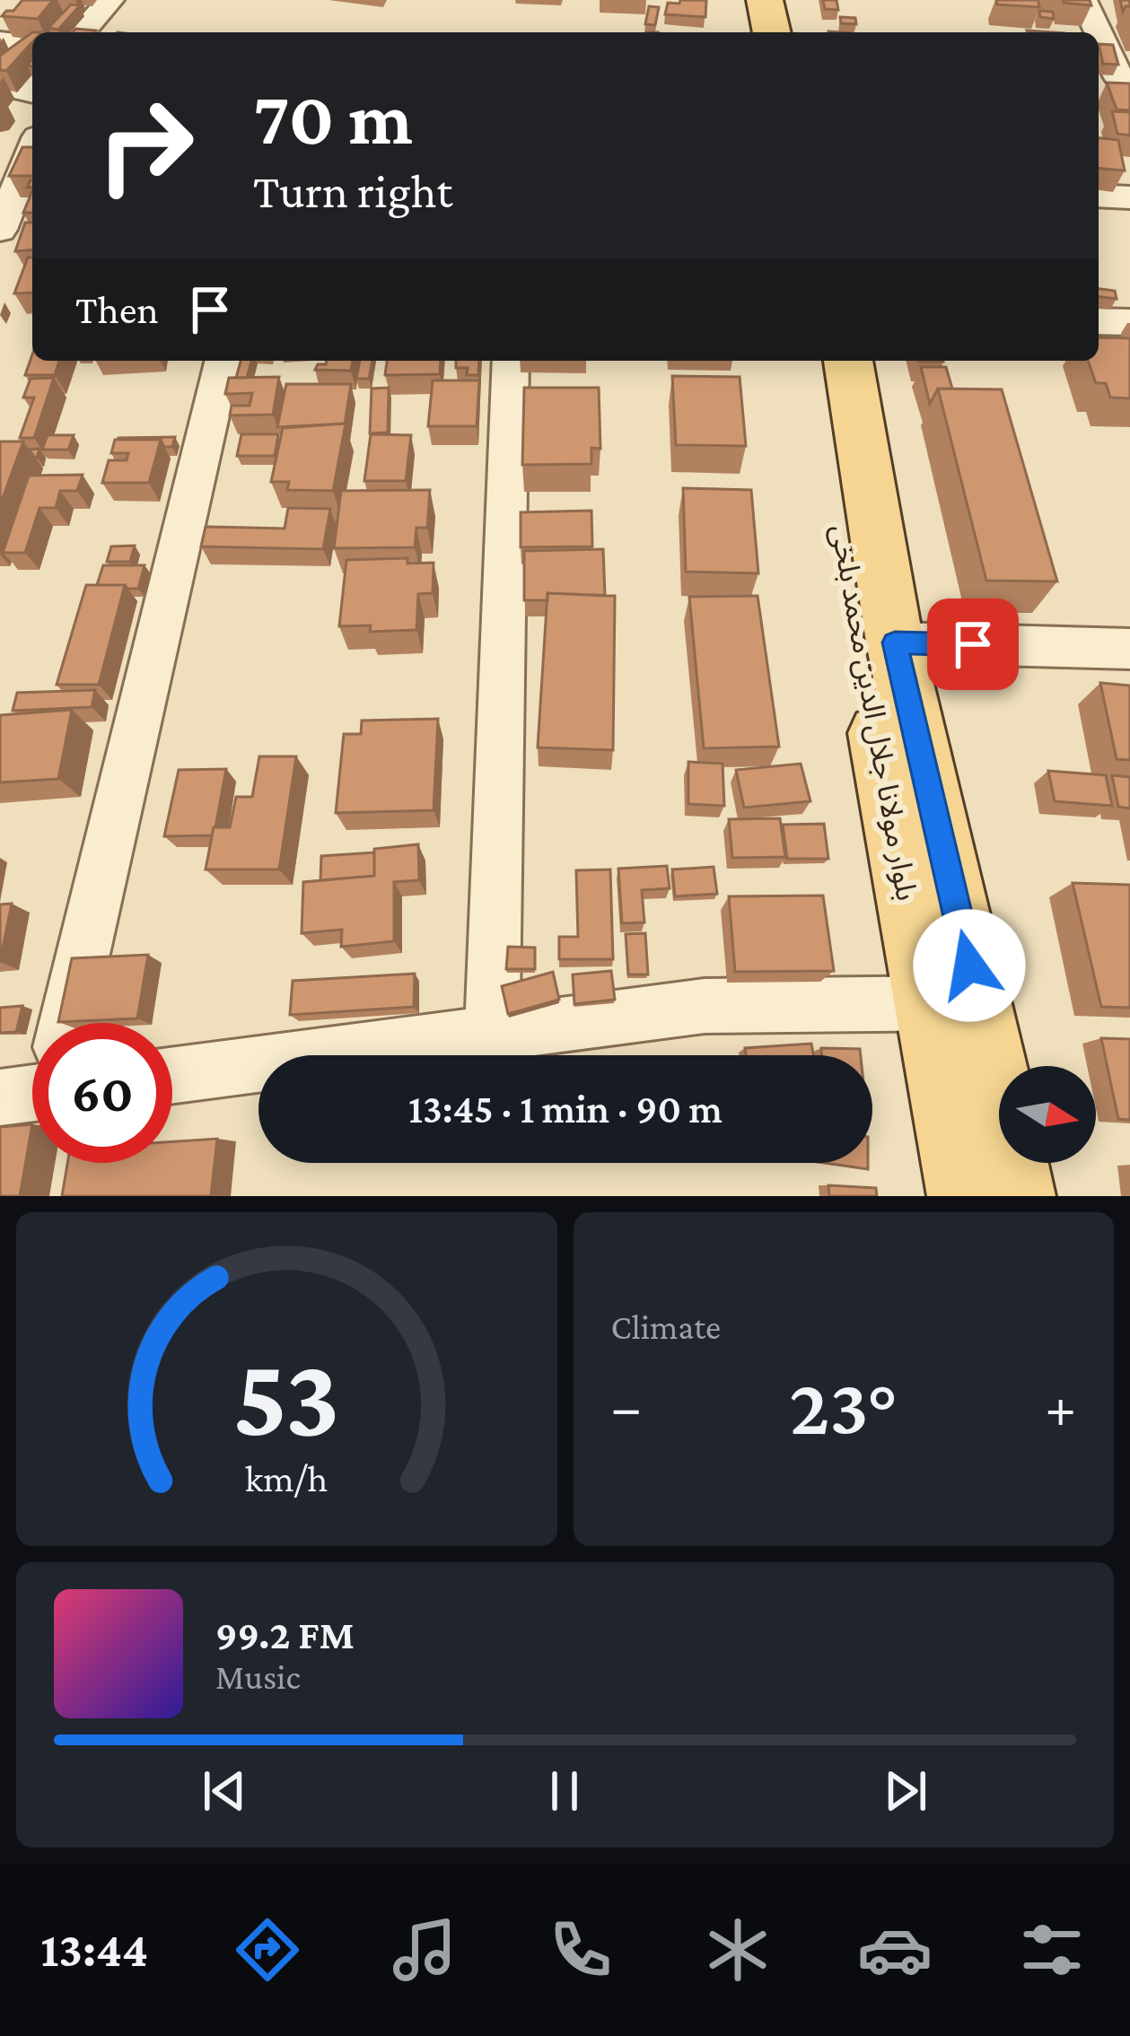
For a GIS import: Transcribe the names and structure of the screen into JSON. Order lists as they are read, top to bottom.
{
  "streets": {
    "main road": ["بلوار مولانا جلال الدین محمد بلخی"]
  },
  "north": "right",
  "page": {
    "turn": ["70 m", "Turn right"],
    "then": "Then",
    "limit": "60",
    "trip": "13:45 · 1 min · 90 m",
    "tile": "Climate",
    "heat": ["−", "23°", "+"],
    "song": ["99.2 FM", "Music"],
    "tabs": "13:44",
    "gauge": ["53", "km/h"]
  }
}
